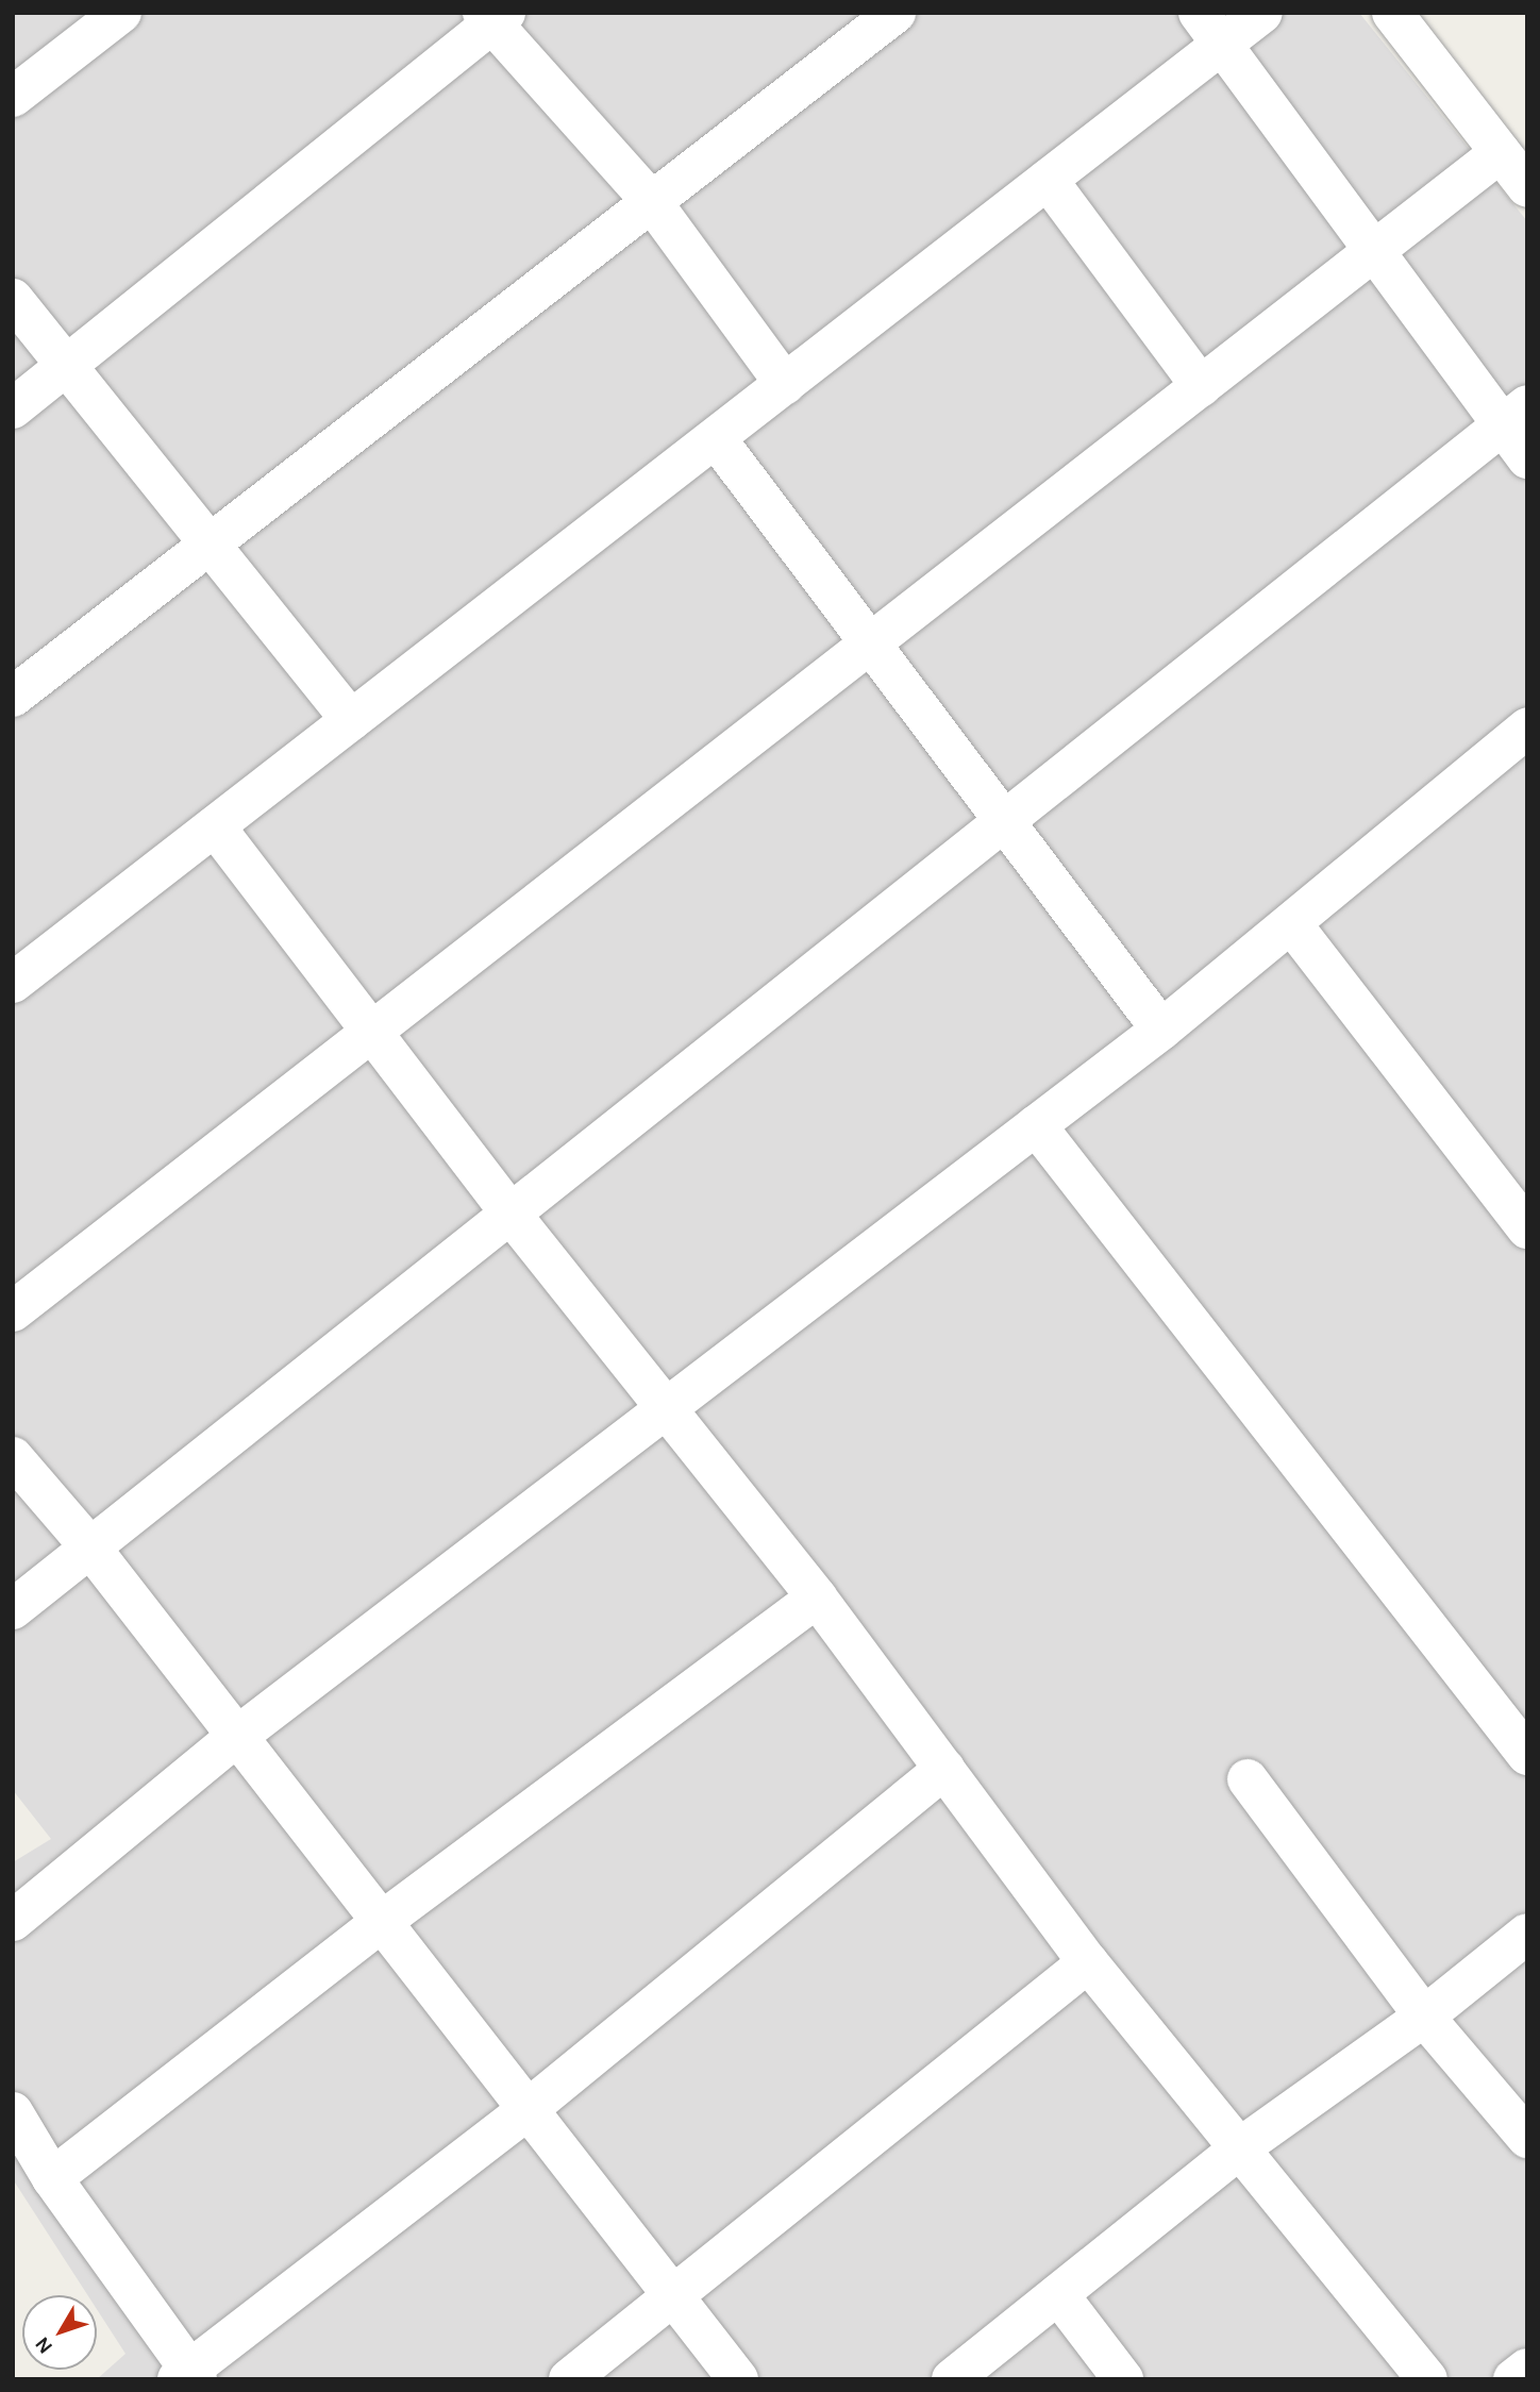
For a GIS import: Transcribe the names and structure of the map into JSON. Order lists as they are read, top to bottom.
{
  "north": "bottom left"
}
